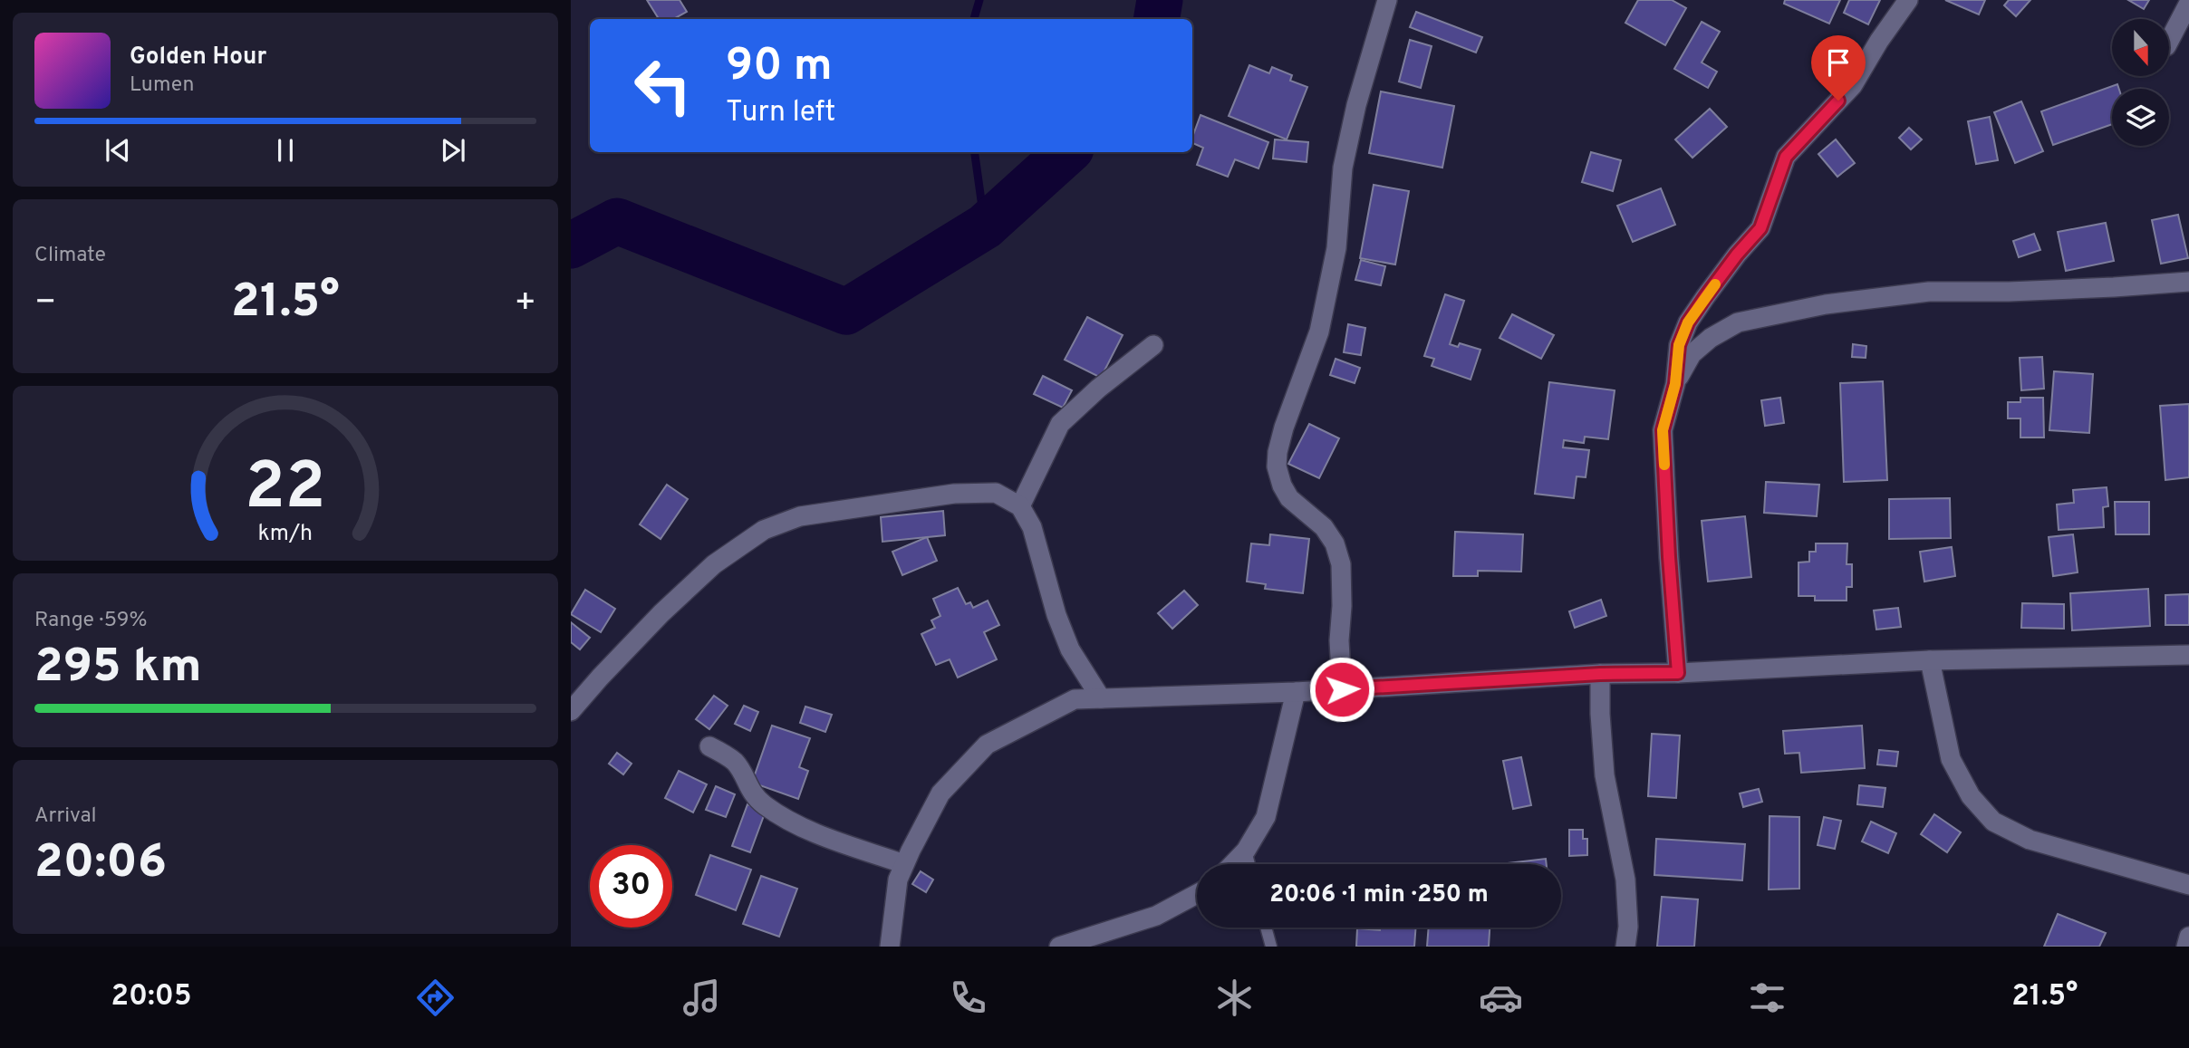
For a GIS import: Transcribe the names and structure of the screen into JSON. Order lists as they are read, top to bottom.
{
  "north": "bottom",
  "page": {
    "turn": ["90 m", "Turn left"],
    "song": ["Golden Hour", "Lumen"],
    "tile": [
      "Climate",
      ["Range · 59%", "295 km"],
      ["Arrival", "20:06"]
    ],
    "heat": ["−", "21.5°", "+"],
    "limit": "30",
    "trip": "20:06 · 1 min · 250 m",
    "tabs": ["20:05", "21.5°"],
    "gauge": ["22", "km/h"]
  }
}
